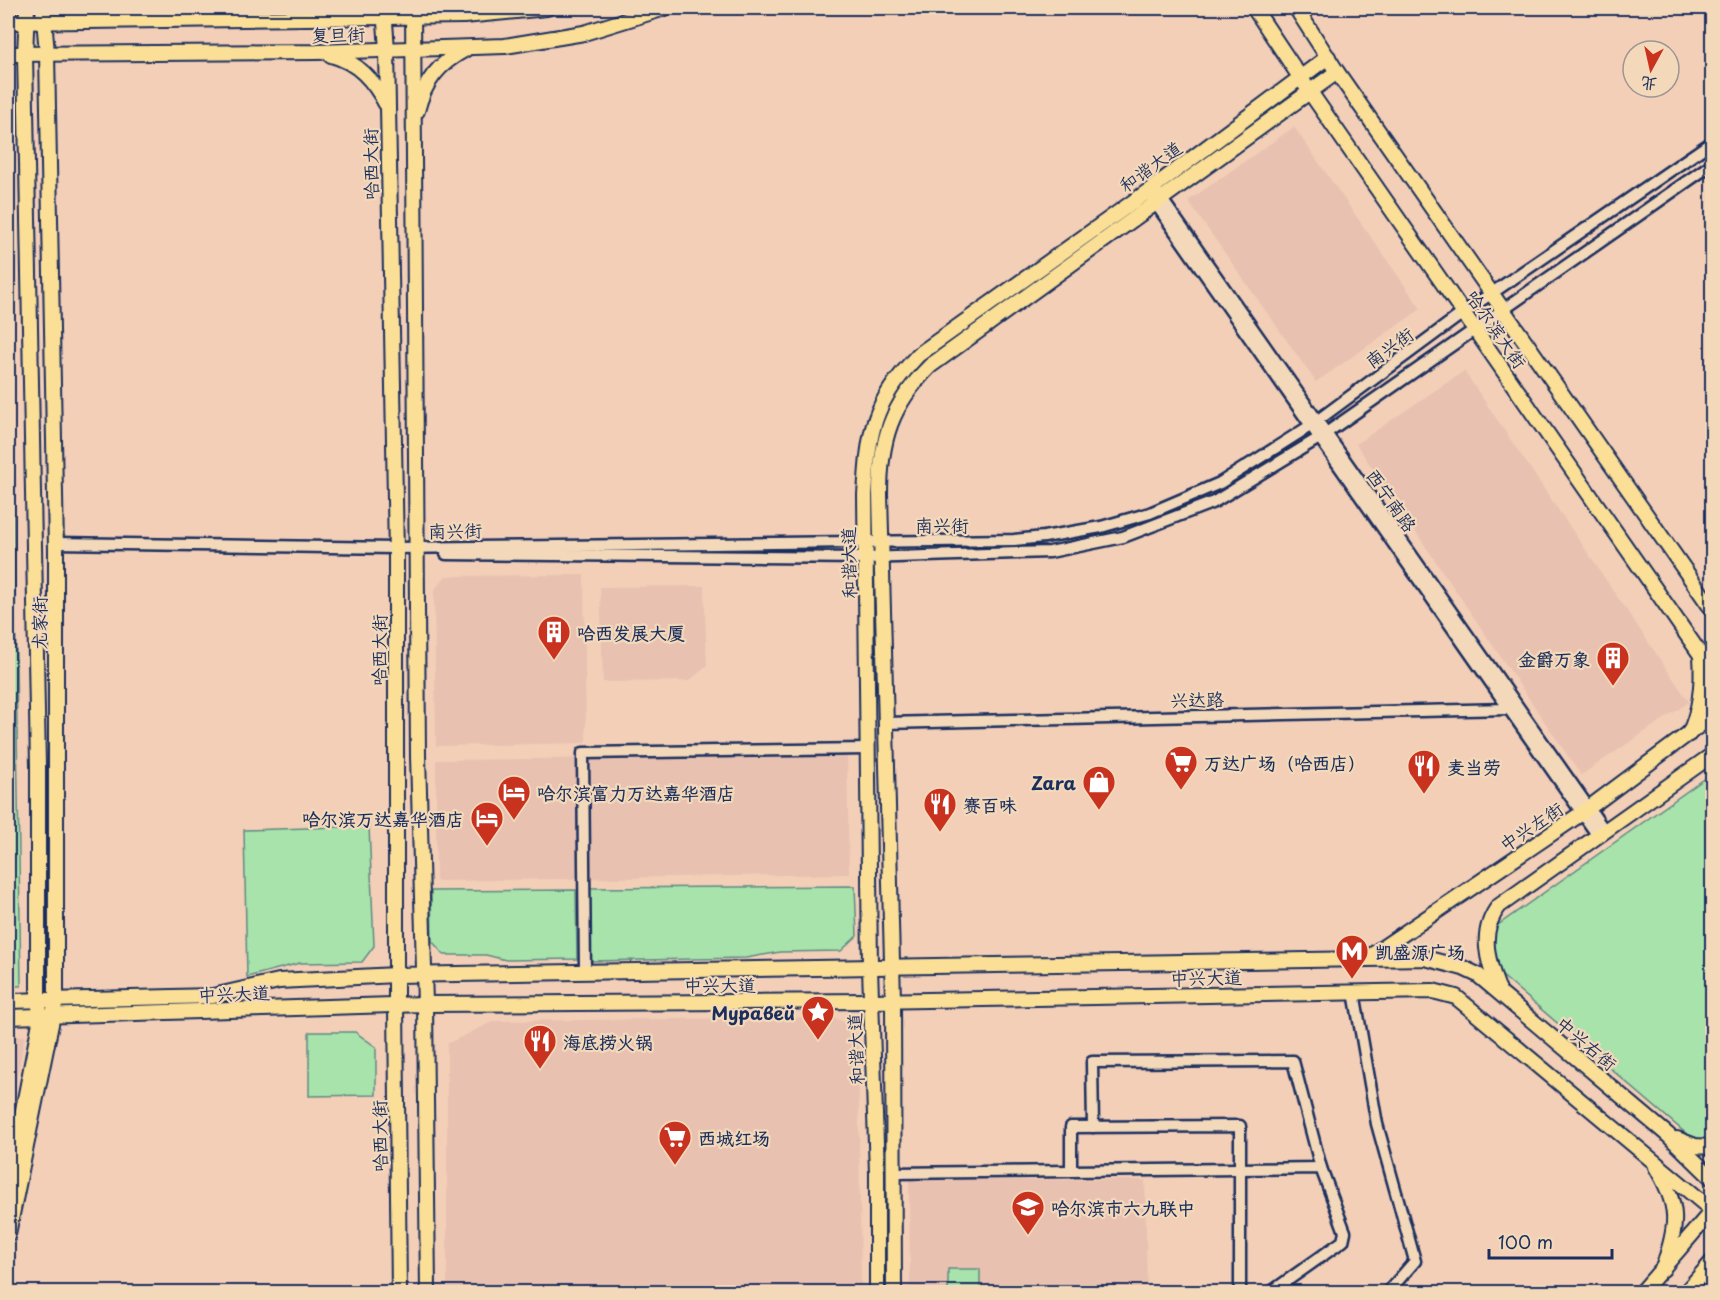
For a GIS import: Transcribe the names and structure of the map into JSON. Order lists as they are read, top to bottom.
{
  "streets": {
    "main road": [
      "复旦街",
      "哈西大街",
      "和谐大道",
      "哈尔滨大街",
      "尤家街",
      "中兴左街",
      "中兴大道",
      "中兴右街"
    ],
    "street": ["南兴街", "西宁南路", "兴达路"]
  },
  "crossings": [
    ["复旦街", "哈西大街"],
    ["复旦街", "尤家街"],
    ["哈西大街", "南兴街"],
    ["哈西大街", "中兴大道"],
    ["和谐大道", "哈尔滨大街"],
    ["和谐大道", "南兴街"],
    ["和谐大道", "西宁南路"],
    ["和谐大道", "兴达路"],
    ["和谐大道", "中兴大道"],
    ["哈尔滨大街", "南兴街"],
    ["南兴街", "西宁南路"],
    ["南兴街", "尤家街"],
    ["西宁南路", "兴达路"],
    ["西宁南路", "中兴左街"],
    ["尤家街", "中兴大道"],
    ["中兴左街", "中兴大道"],
    ["中兴大道", "中兴右街"]
  ],
  "places": {
    "building": ["哈西发展大厦", "金爵万象"],
    "supermarket": ["万达广场（哈西店）", "西城红场"],
    "restaurant": ["麦当劳", "赛百味", "海底捞火锅"],
    "shop": ["Zara"],
    "hotel": ["哈尔滨富力万达嘉华酒店", "哈尔滨万达嘉华酒店"],
    "metro station": ["凯盛源广场"],
    "place": ["Муравей"],
    "school or university": ["哈尔滨市六九联中"]
  },
  "scale_bar": "100 m",
  "north": "bottom"
}
